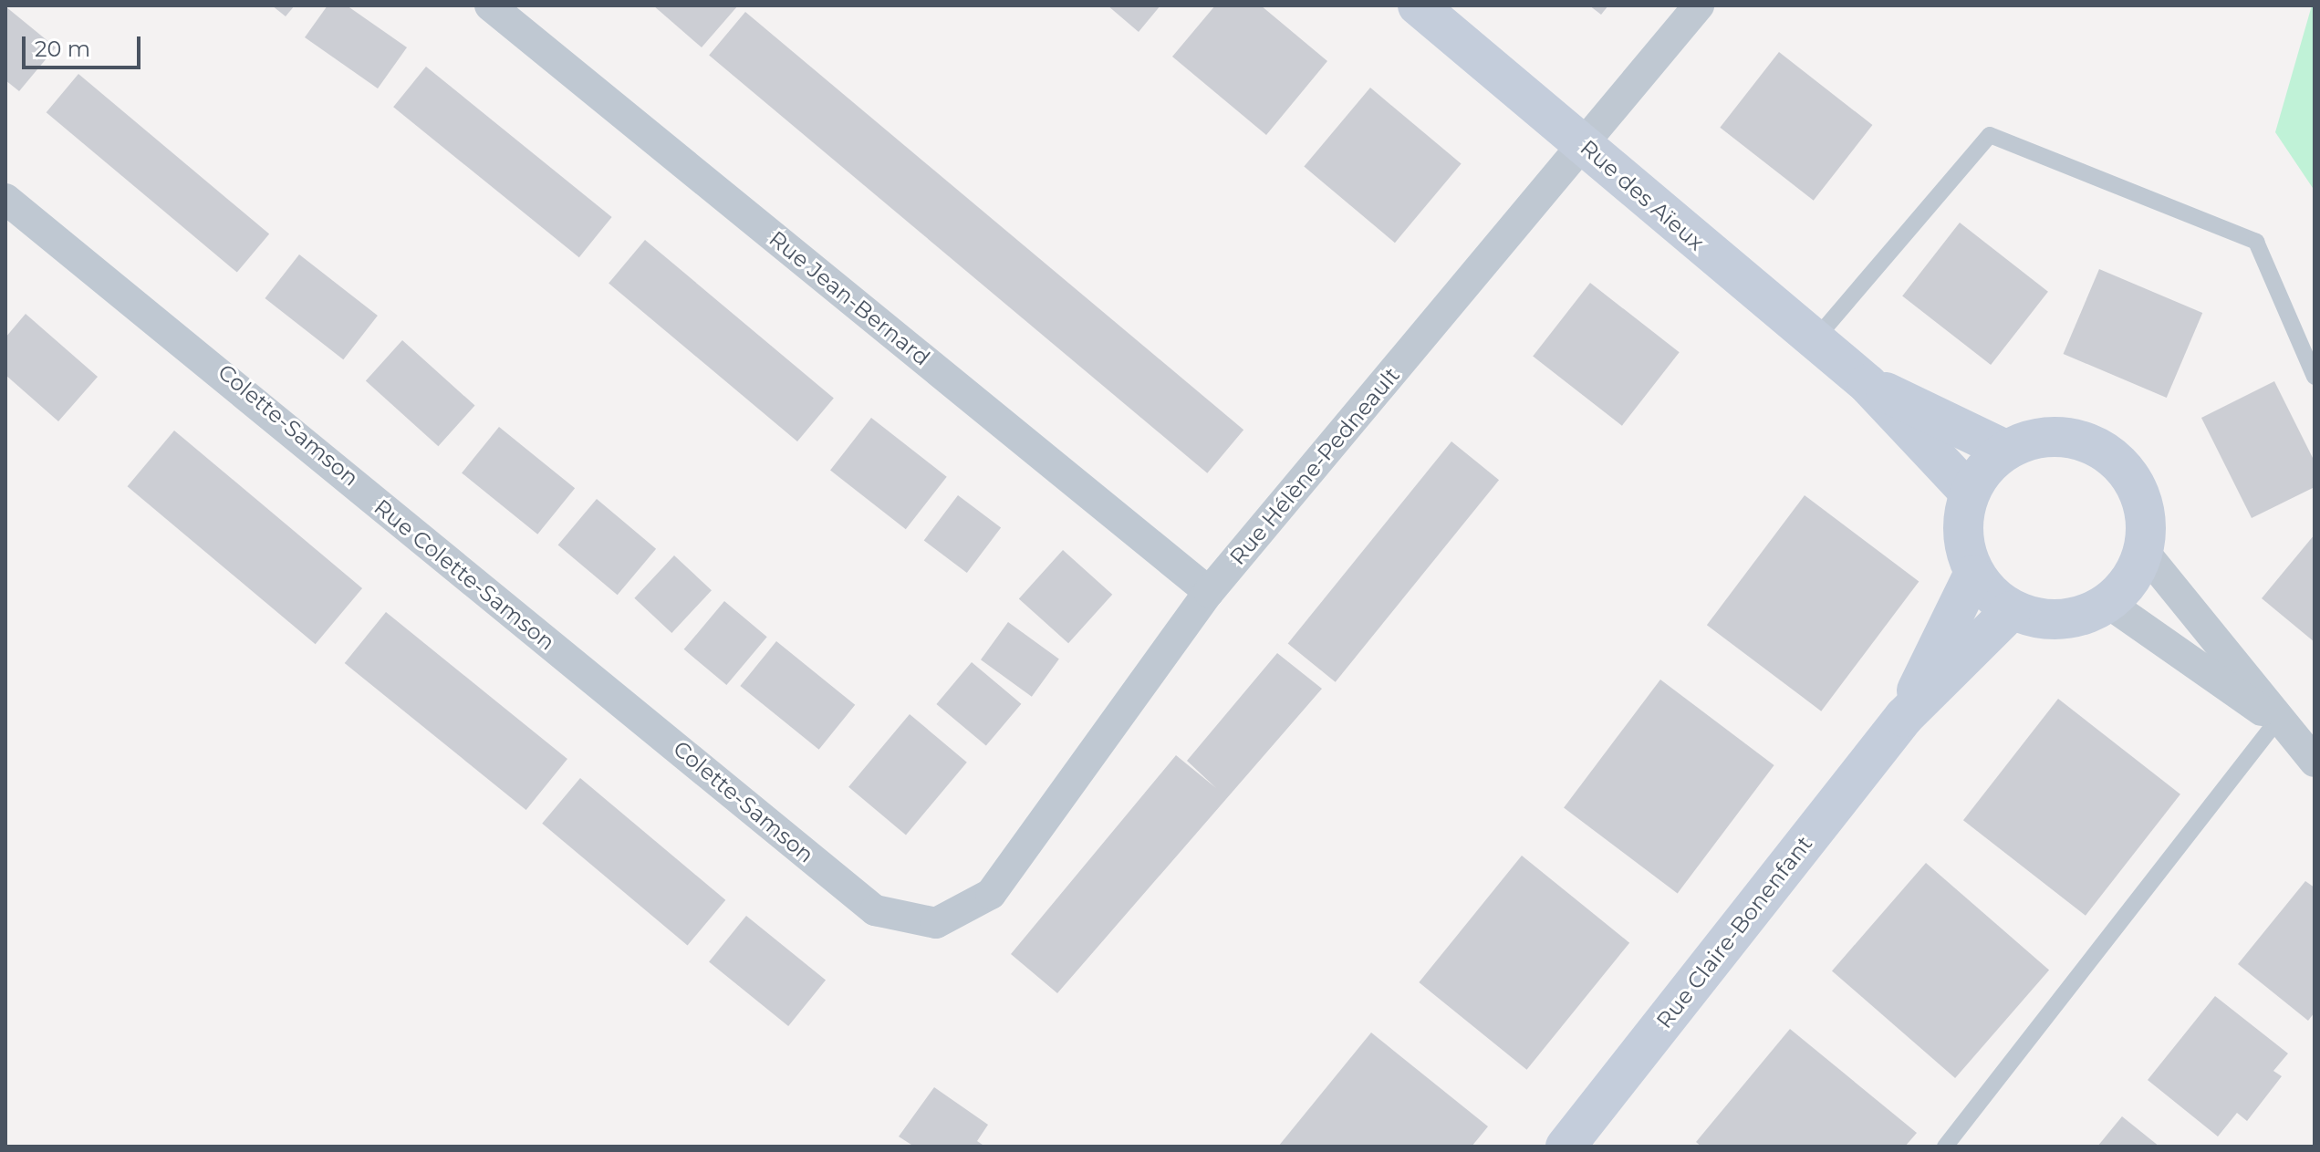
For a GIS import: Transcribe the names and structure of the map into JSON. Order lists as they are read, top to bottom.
{
  "streets": {
    "street": [
      "Rue des Aïeux",
      "Rue Jean-Bernard",
      "Colette-Samson",
      "Rue Hélène-Pedneault",
      "Rue Colette-Samson",
      "Rue Claire-Bonenfant"
    ]
  },
  "crossings": [
    ["Rue des Aïeux", "Rue Hélène-Pedneault"],
    ["Rue des Aïeux", "Rue Claire-Bonenfant"],
    ["Rue Jean-Bernard", "Rue Hélène-Pedneault"],
    ["Colette-Samson", "Rue Colette-Samson"],
    ["Rue Hélène-Pedneault", "Rue Colette-Samson"]
  ],
  "scale_bar": "20 m"
}
